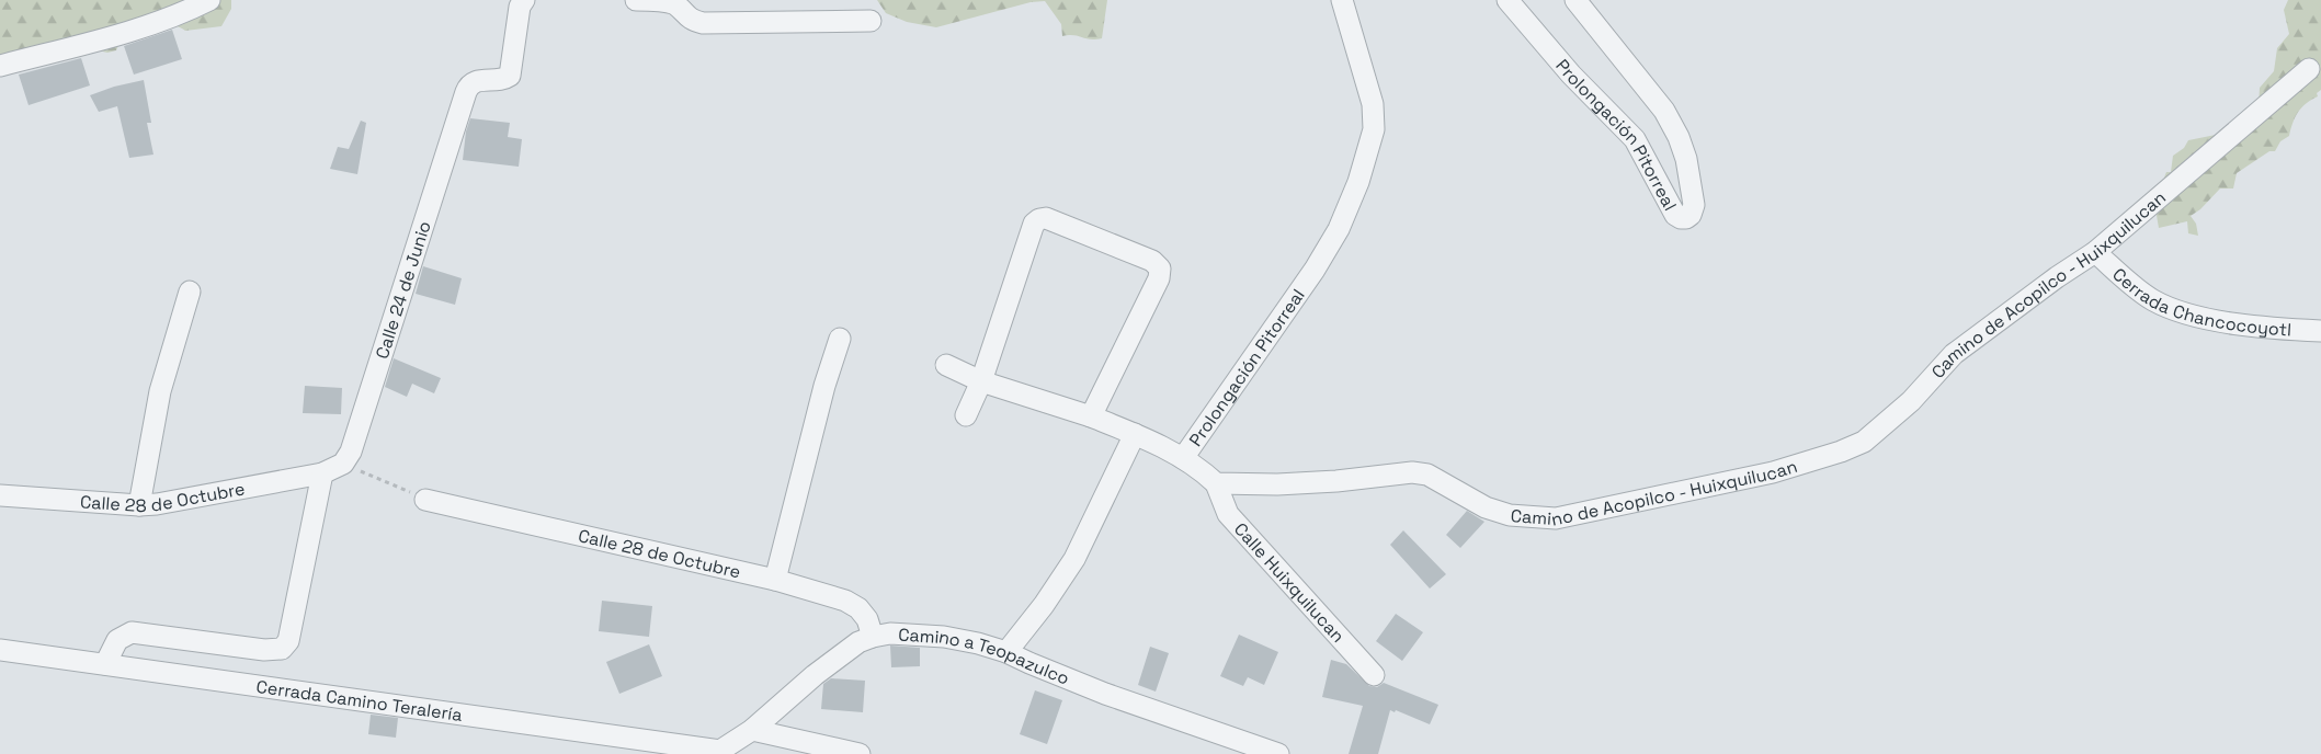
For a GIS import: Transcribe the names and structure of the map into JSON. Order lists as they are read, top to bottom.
{
  "streets": {
    "street": [
      "Prolongación Pitorreal",
      "Camino de Acopilco - Huixquilucan",
      "Calle 24 de Junio",
      "Cerrada Chancocoyotl",
      "Calle 28 de Octubre",
      "Calle Huixquilucan",
      "Camino a Teopazulco",
      "Cerrada Camino Teralería"
    ]
  },
  "crossings": [
    ["Camino de Acopilco - Huixquilucan", "Cerrada Chancocoyotl"],
    ["Camino de Acopilco - Huixquilucan", "Calle Huixquilucan"],
    ["Calle 28 de Octubre", "Camino a Teopazulco"],
    ["Camino a Teopazulco", "Cerrada Camino Teralería"]
  ]
}
